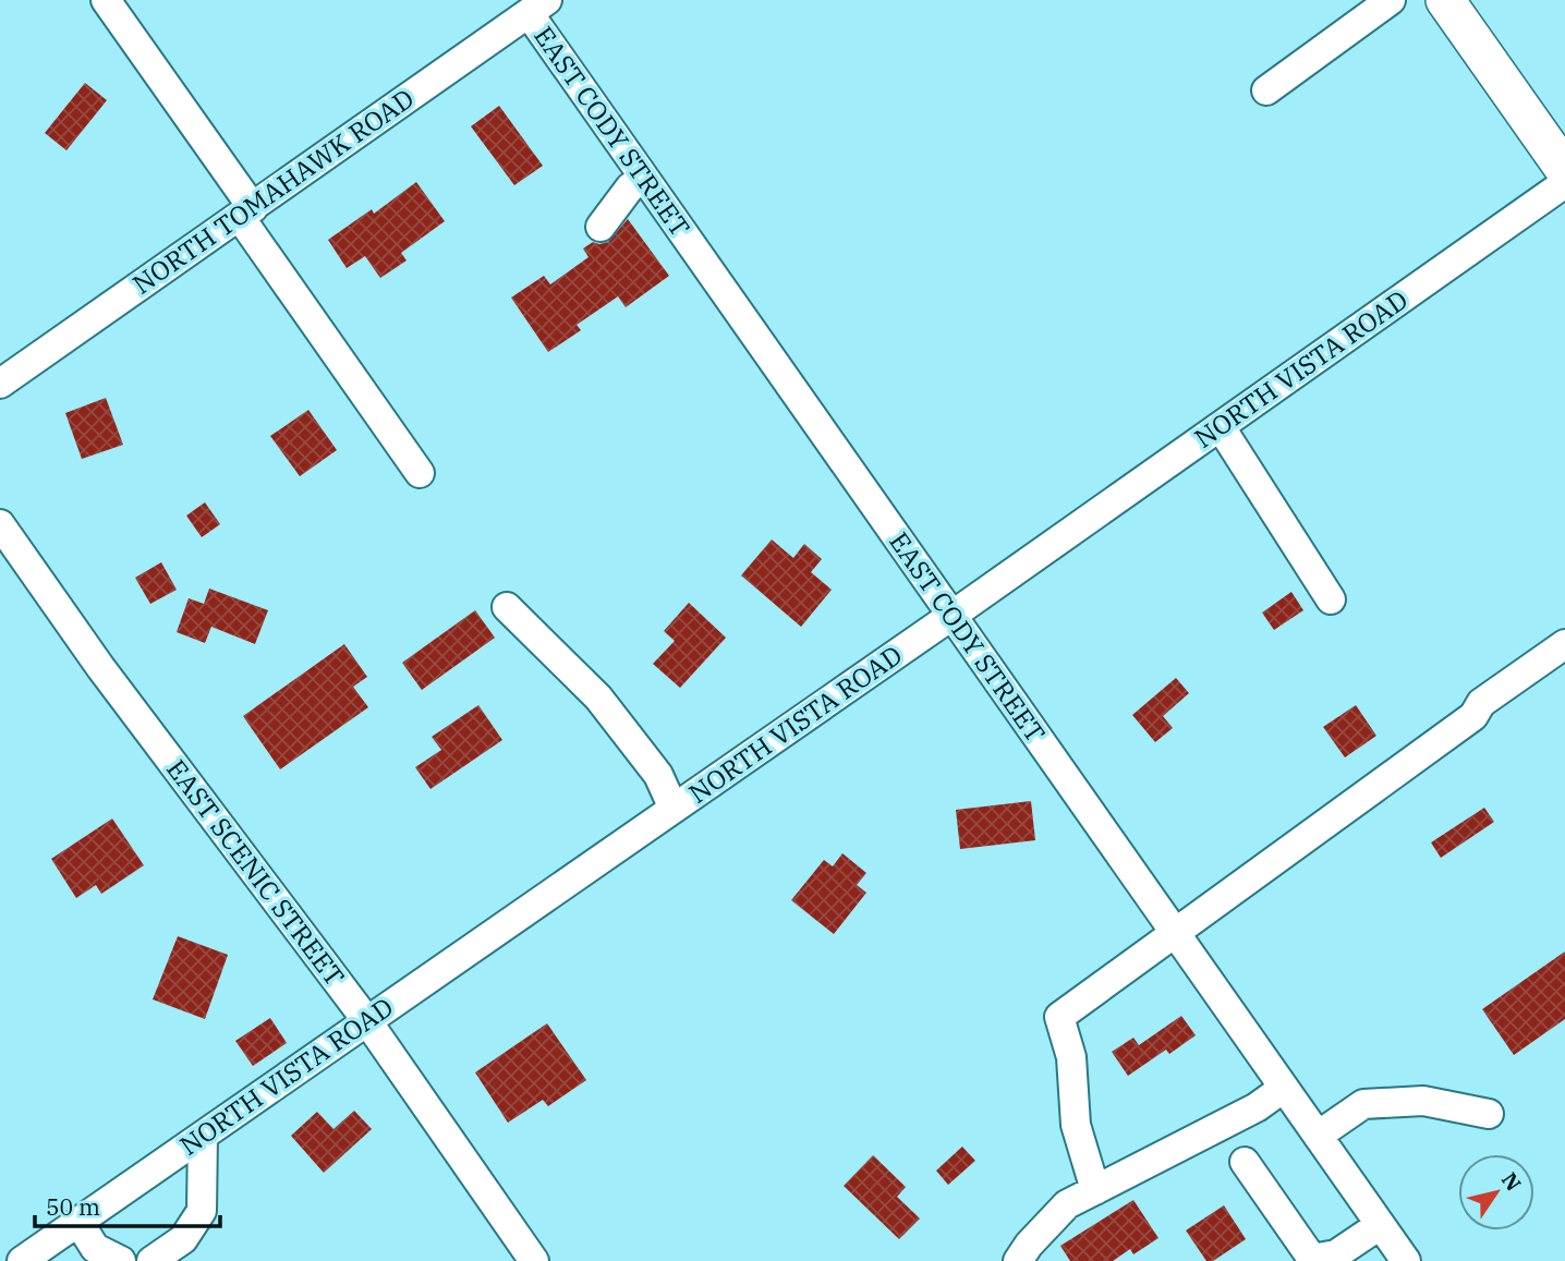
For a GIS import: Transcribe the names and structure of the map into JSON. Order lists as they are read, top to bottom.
{
  "streets": {
    "street": [
      "EAST CODY STREET",
      "NORTH TOMAHAWK ROAD",
      "NORTH VISTA ROAD",
      "EAST SCENIC STREET"
    ]
  },
  "crossings": [
    ["EAST CODY STREET", "NORTH TOMAHAWK ROAD"],
    ["EAST CODY STREET", "NORTH VISTA ROAD"],
    ["NORTH VISTA ROAD", "EAST SCENIC STREET"]
  ],
  "scale_bar": "50 m",
  "north": "top right"
}
